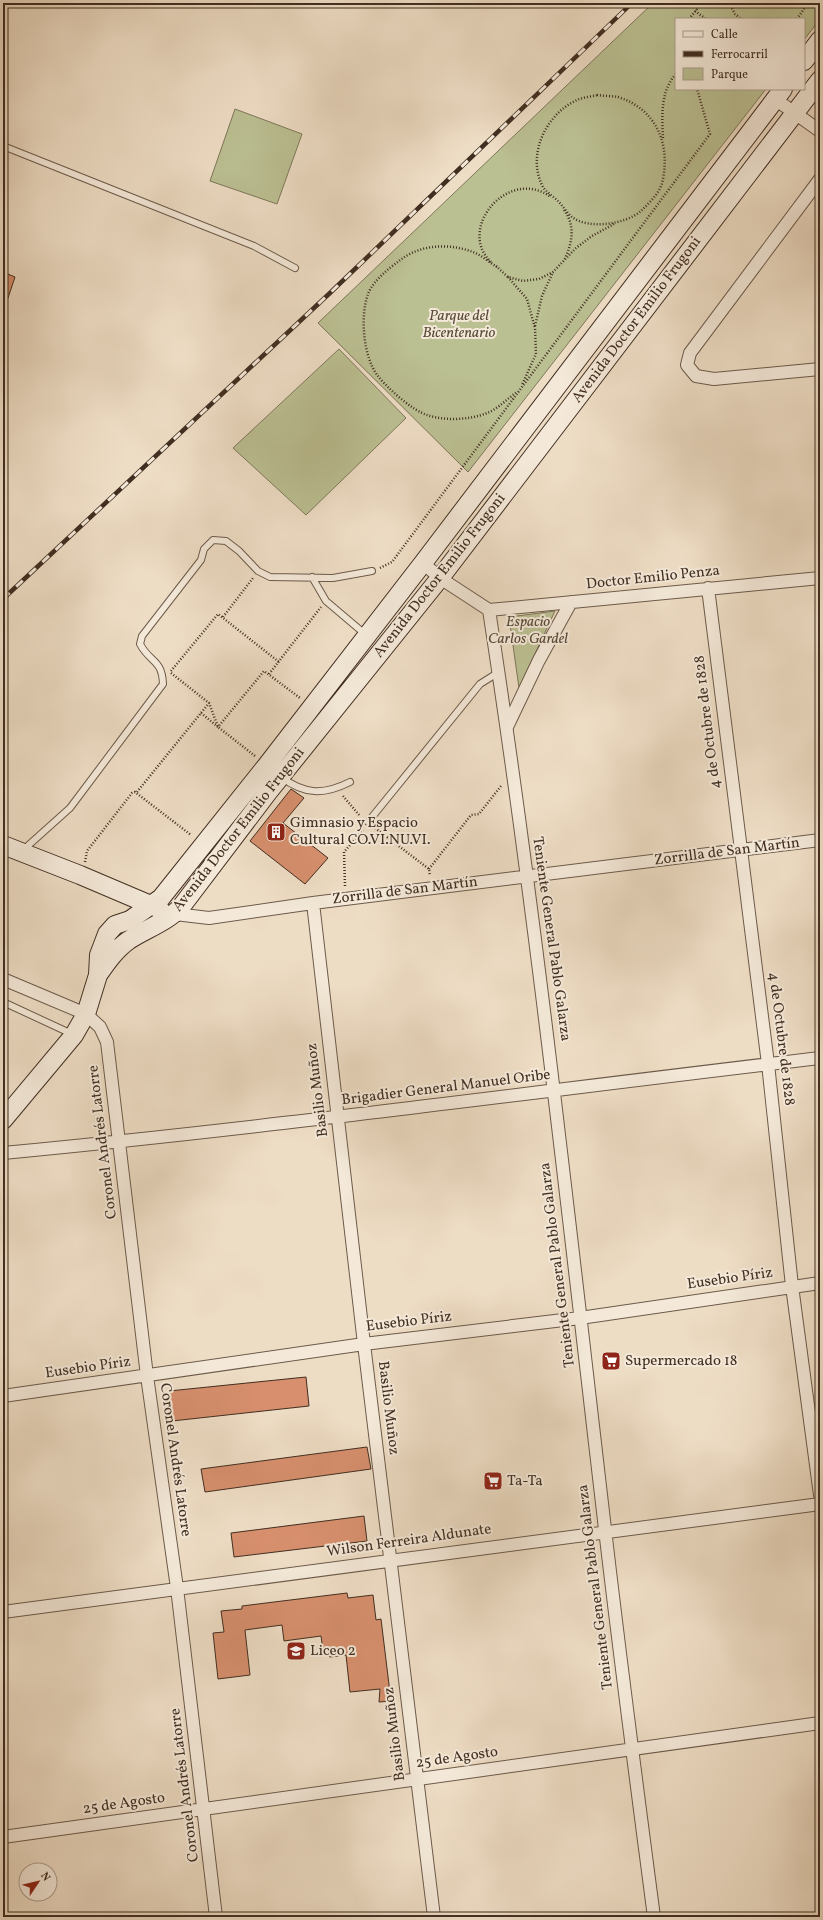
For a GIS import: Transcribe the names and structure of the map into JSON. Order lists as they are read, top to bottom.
{
  "streets": {
    "street": [
      "Avenida Doctor Emilio Frugoni",
      "Doctor Emilio Penza",
      "4 de Octubre de 1828",
      "Zorrilla de San Martín",
      "Teniente General Pablo Galarza",
      "Brigadier General Manuel Oribe",
      "Basilio Muñoz",
      "Coronel Andrés Latorre",
      "Eusebio Píriz",
      "Wilson Ferreira Aldunate",
      "25 de Agosto"
    ]
  },
  "crossings": [
    ["Avenida Doctor Emilio Frugoni", "Zorrilla de San Martín"],
    ["Doctor Emilio Penza", "4 de Octubre de 1828"],
    ["Doctor Emilio Penza", "Teniente General Pablo Galarza"],
    ["4 de Octubre de 1828", "Zorrilla de San Martín"],
    ["4 de Octubre de 1828", "Brigadier General Manuel Oribe"],
    ["4 de Octubre de 1828", "Eusebio Píriz"],
    ["Zorrilla de San Martín", "Teniente General Pablo Galarza"],
    ["Zorrilla de San Martín", "Basilio Muñoz"],
    ["Teniente General Pablo Galarza", "Brigadier General Manuel Oribe"],
    ["Teniente General Pablo Galarza", "Eusebio Píriz"],
    ["Teniente General Pablo Galarza", "Wilson Ferreira Aldunate"],
    ["Teniente General Pablo Galarza", "25 de Agosto"],
    ["Brigadier General Manuel Oribe", "Basilio Muñoz"],
    ["Brigadier General Manuel Oribe", "Coronel Andrés Latorre"],
    ["Basilio Muñoz", "Eusebio Píriz"],
    ["Basilio Muñoz", "Wilson Ferreira Aldunate"],
    ["Basilio Muñoz", "25 de Agosto"],
    ["Coronel Andrés Latorre", "Eusebio Píriz"],
    ["Coronel Andrés Latorre", "Wilson Ferreira Aldunate"],
    ["Coronel Andrés Latorre", "25 de Agosto"]
  ],
  "parks": ["Parque del Bicentenario", "Espacio Carlos Gardel"],
  "places": {
    "building": ["Gimnasio y Espacio Cultural CO.VI.NU.VI."],
    "supermarket": ["Supermercado 18", "Ta-Ta"],
    "school or university": ["Liceo 2"]
  },
  "legend": ["Calle", "Ferrocarril", "Parque"],
  "north": "top right"
}
